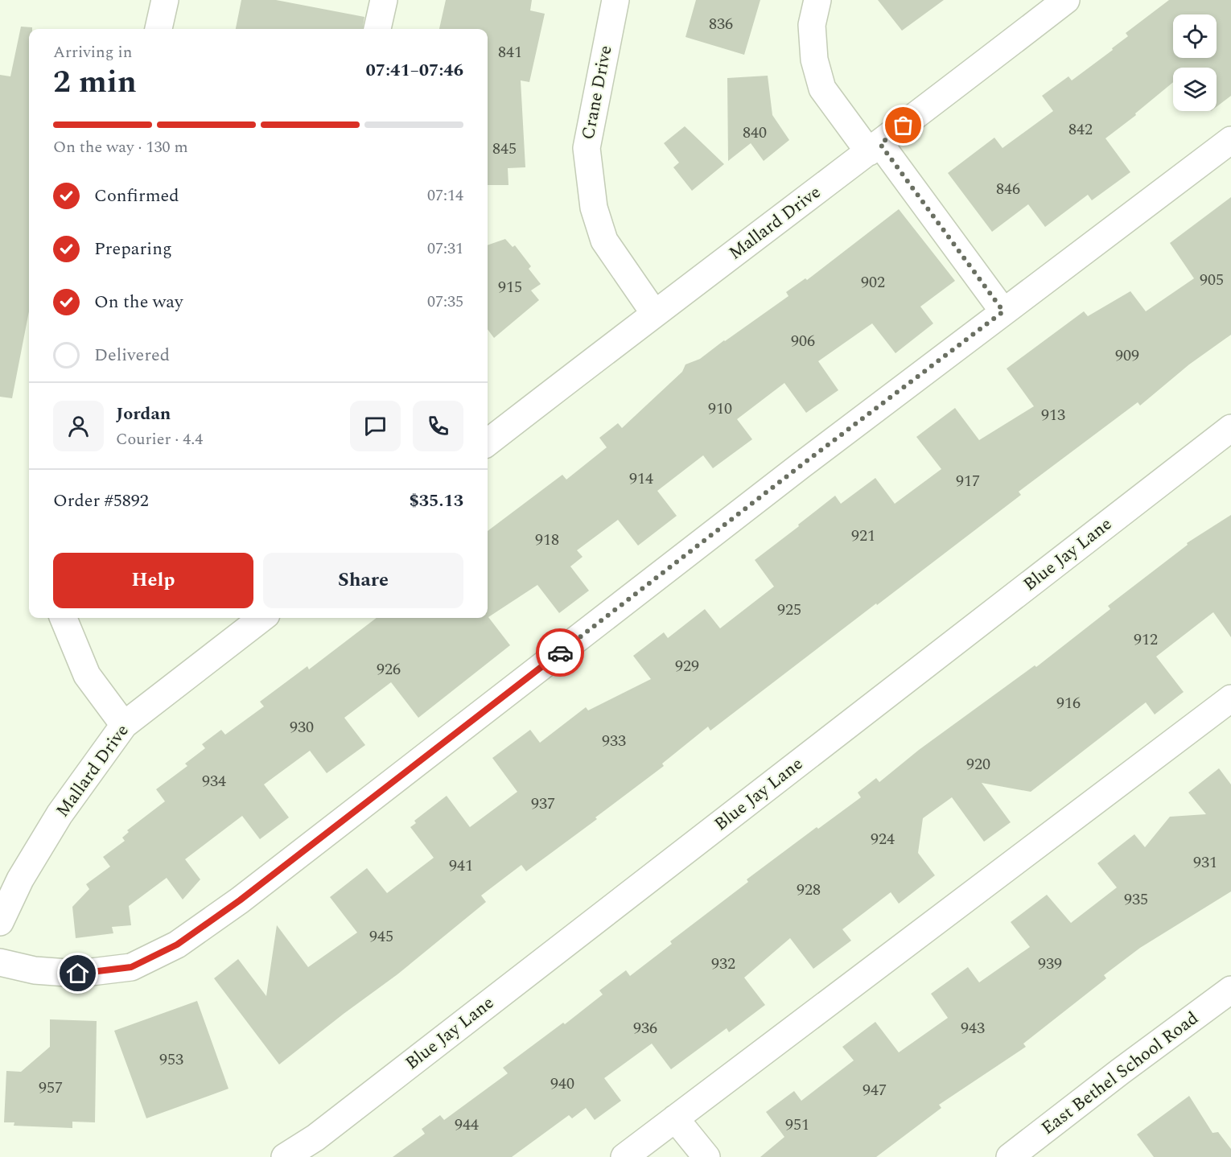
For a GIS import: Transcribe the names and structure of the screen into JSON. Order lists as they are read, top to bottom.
{
  "streets": {
    "street": [
      "Crane Drive",
      "Mallard Drive",
      "Blue Jay Lane",
      "East Bethel School Road"
    ]
  },
  "crossings": [
    ["Crane Drive", "Mallard Drive"]
  ],
  "house_numbers": [
    "836",
    "841",
    "842",
    "840",
    "845",
    "846",
    "905",
    "902",
    "915",
    "906",
    "909",
    "910",
    "913",
    "914",
    "917",
    "921",
    "918",
    "925",
    "912",
    "929",
    "926",
    "916",
    "930",
    "933",
    "920",
    "934",
    "937",
    "924",
    "931",
    "941",
    "928",
    "935",
    "945",
    "932",
    "939",
    "936",
    "943",
    "953",
    "940",
    "957",
    "947",
    "944",
    "951"
  ],
  "page": {
    "heading": ["2 min", "Arriving in", "07:41–07:46"],
    "panel": [
      "Jordan",
      "Courier · 4.4",
      "Order #5892",
      "$35.13"
    ],
    "bar": "On the way · 130 m",
    "list": [
      ["Confirmed", "07:14"],
      ["Preparing", "07:31"],
      ["On the way", "07:35"],
      "Delivered"
    ],
    "buttons": ["Help", "Share"]
  }
}
